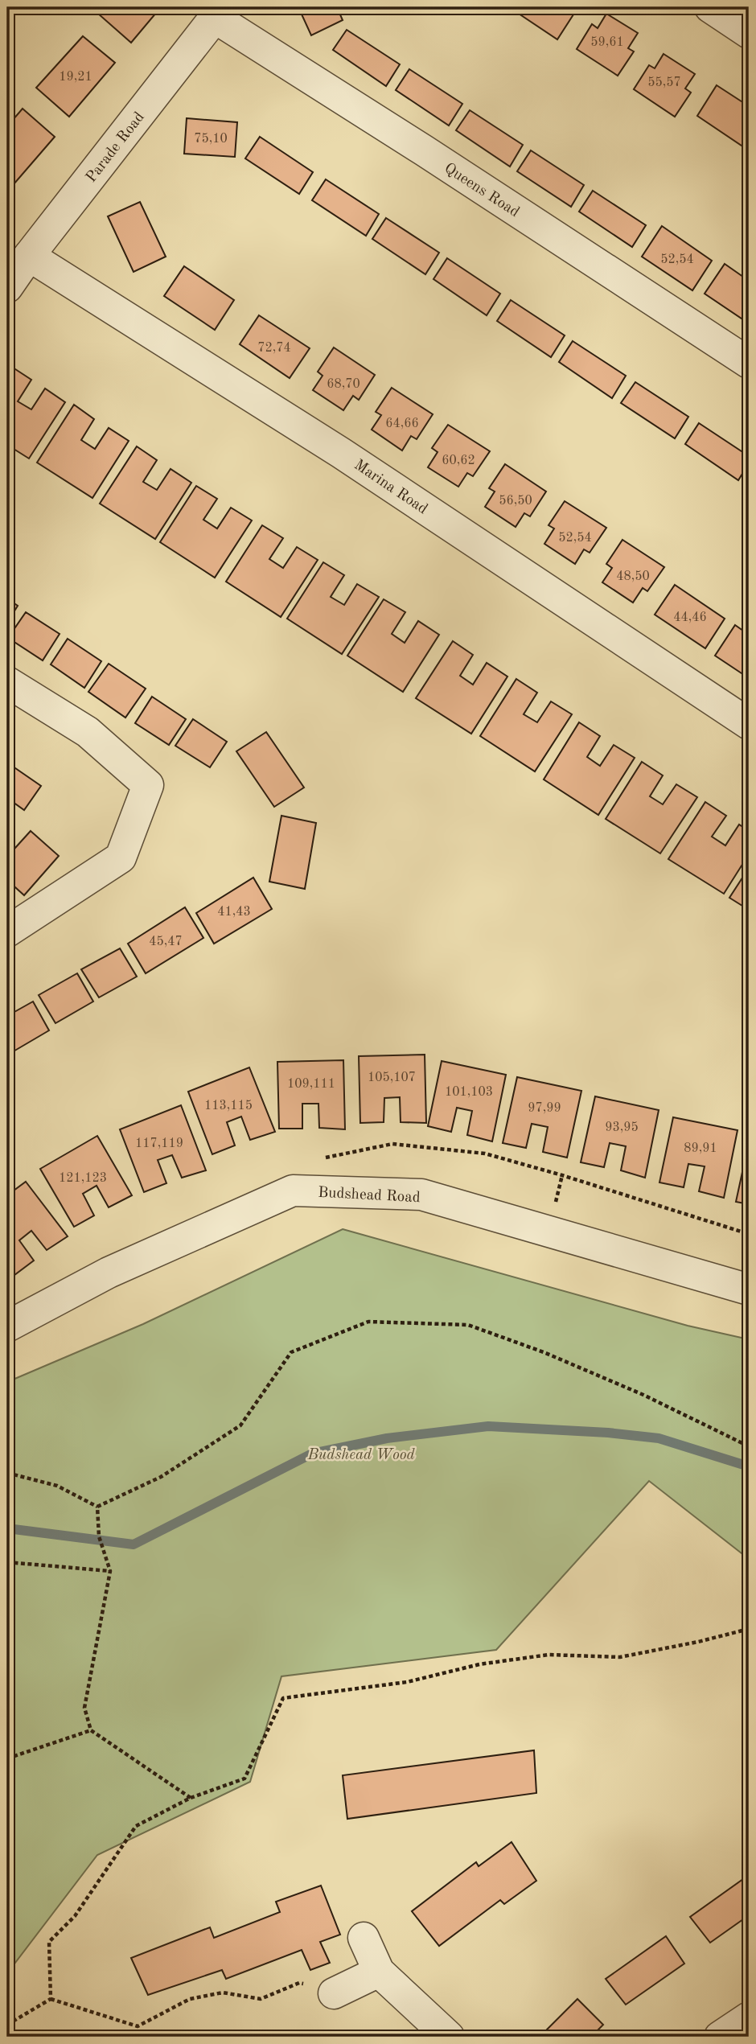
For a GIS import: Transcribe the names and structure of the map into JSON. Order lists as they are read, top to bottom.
{
  "streets": {
    "street": [
      "Parade Road",
      "Queens Road",
      "Marina Road",
      "Budshead Road"
    ]
  },
  "crossings": [
    ["Parade Road", "Queens Road"],
    ["Parade Road", "Marina Road"]
  ],
  "parks": ["Budshead Wood"],
  "house_numbers": [
    "59,61",
    "19,21",
    "55,57",
    "75,10",
    "52,54",
    "72,74",
    "68,70",
    "64,66",
    "60,62",
    "56,50",
    "52,54",
    "48,50",
    "44,46",
    "41,43",
    "45,47",
    "105,107",
    "109,111",
    "101,103",
    "113,115",
    "97,99",
    "93,95",
    "117,119",
    "89,91",
    "121,123"
  ]
}
